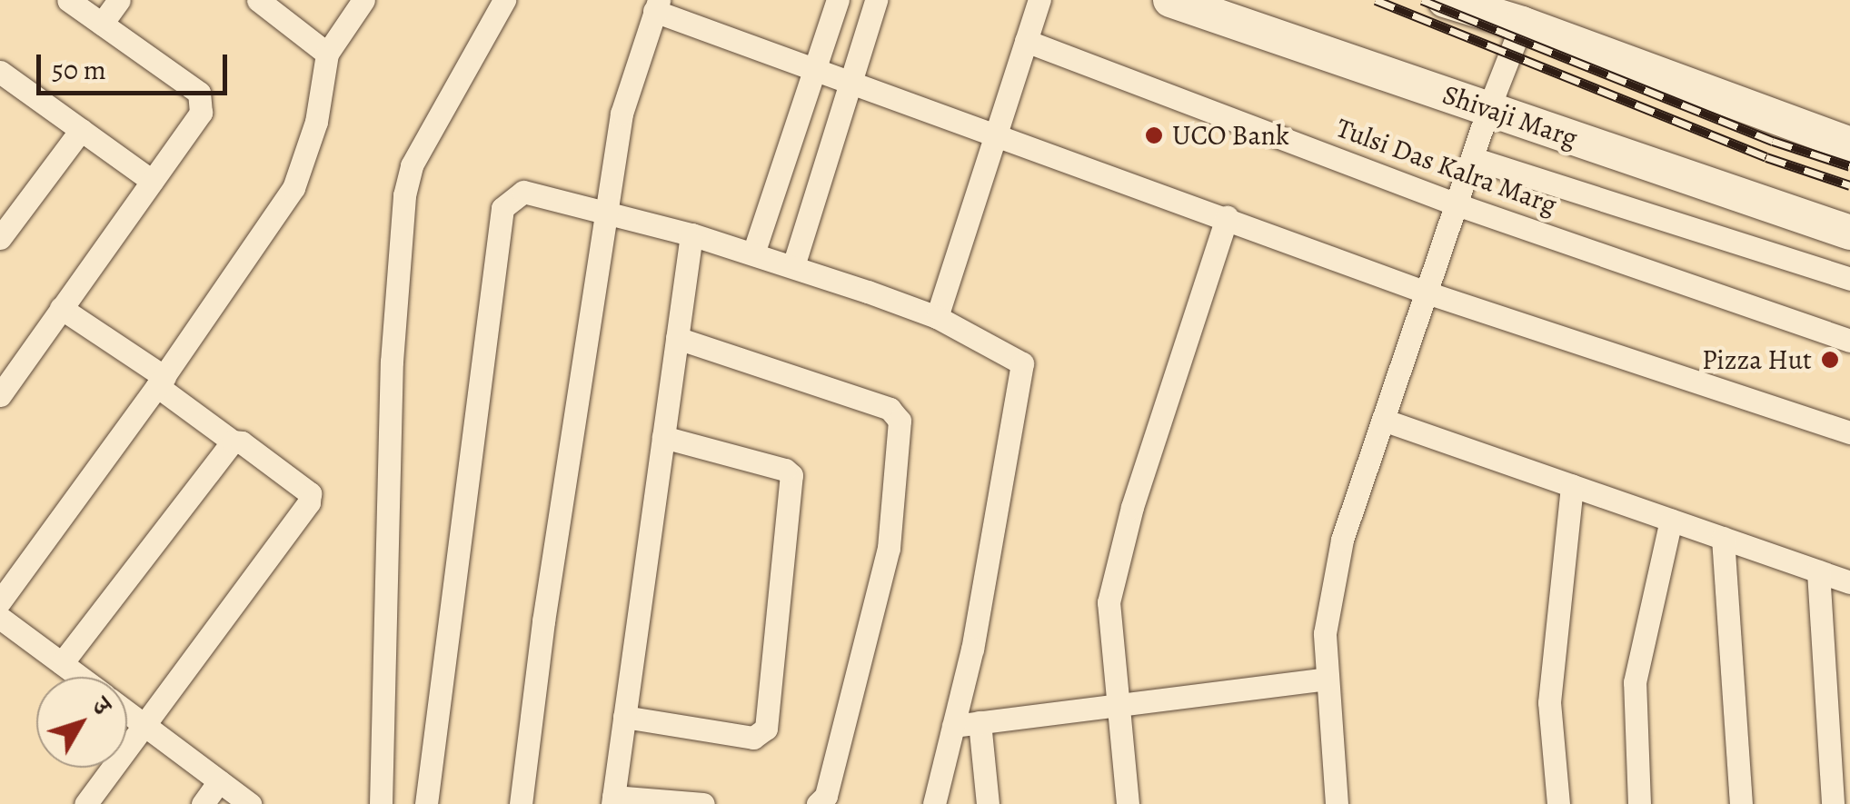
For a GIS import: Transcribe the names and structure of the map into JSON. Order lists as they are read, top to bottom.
{
  "streets": {
    "main road": ["Shivaji Marg"],
    "street": ["Tulsi Das Kalra Marg"]
  },
  "places": ["UCO Bank", "Pizza Hut"],
  "scale_bar": "50 m",
  "north": "top right"
}
